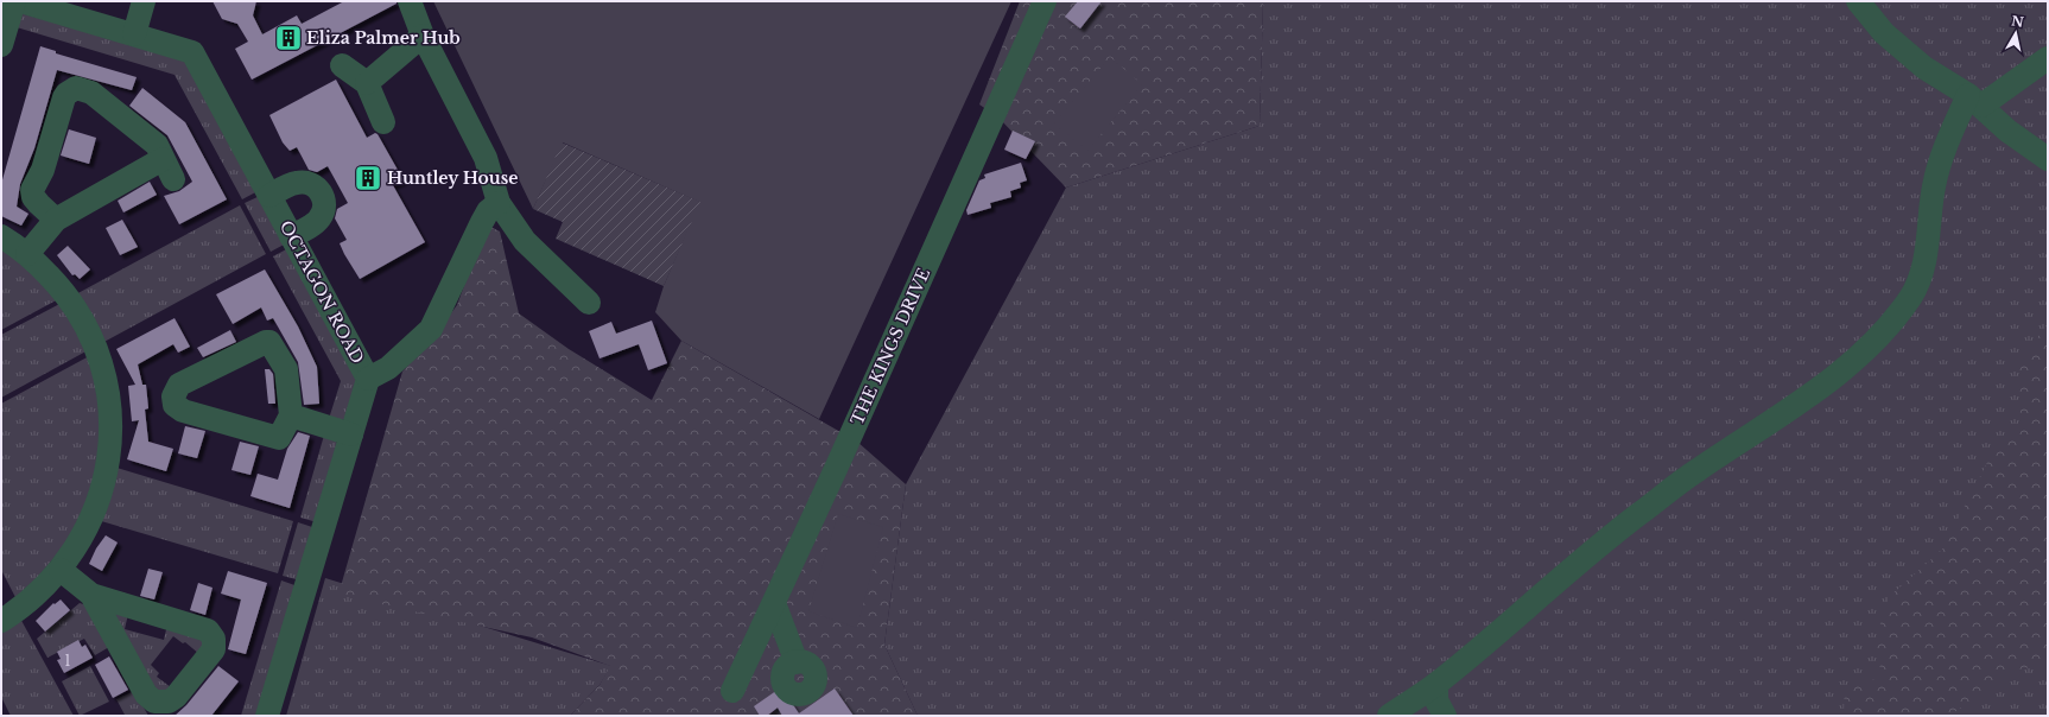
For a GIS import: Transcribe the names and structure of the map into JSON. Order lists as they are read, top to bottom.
{
  "streets": {
    "street": ["OCTAGON ROAD", "THE KINGS DRIVE"]
  },
  "places": {
    "building": ["Eliza Palmer Hub", "Huntley House"]
  },
  "house_numbers": ["1"],
  "north": "top"
}
